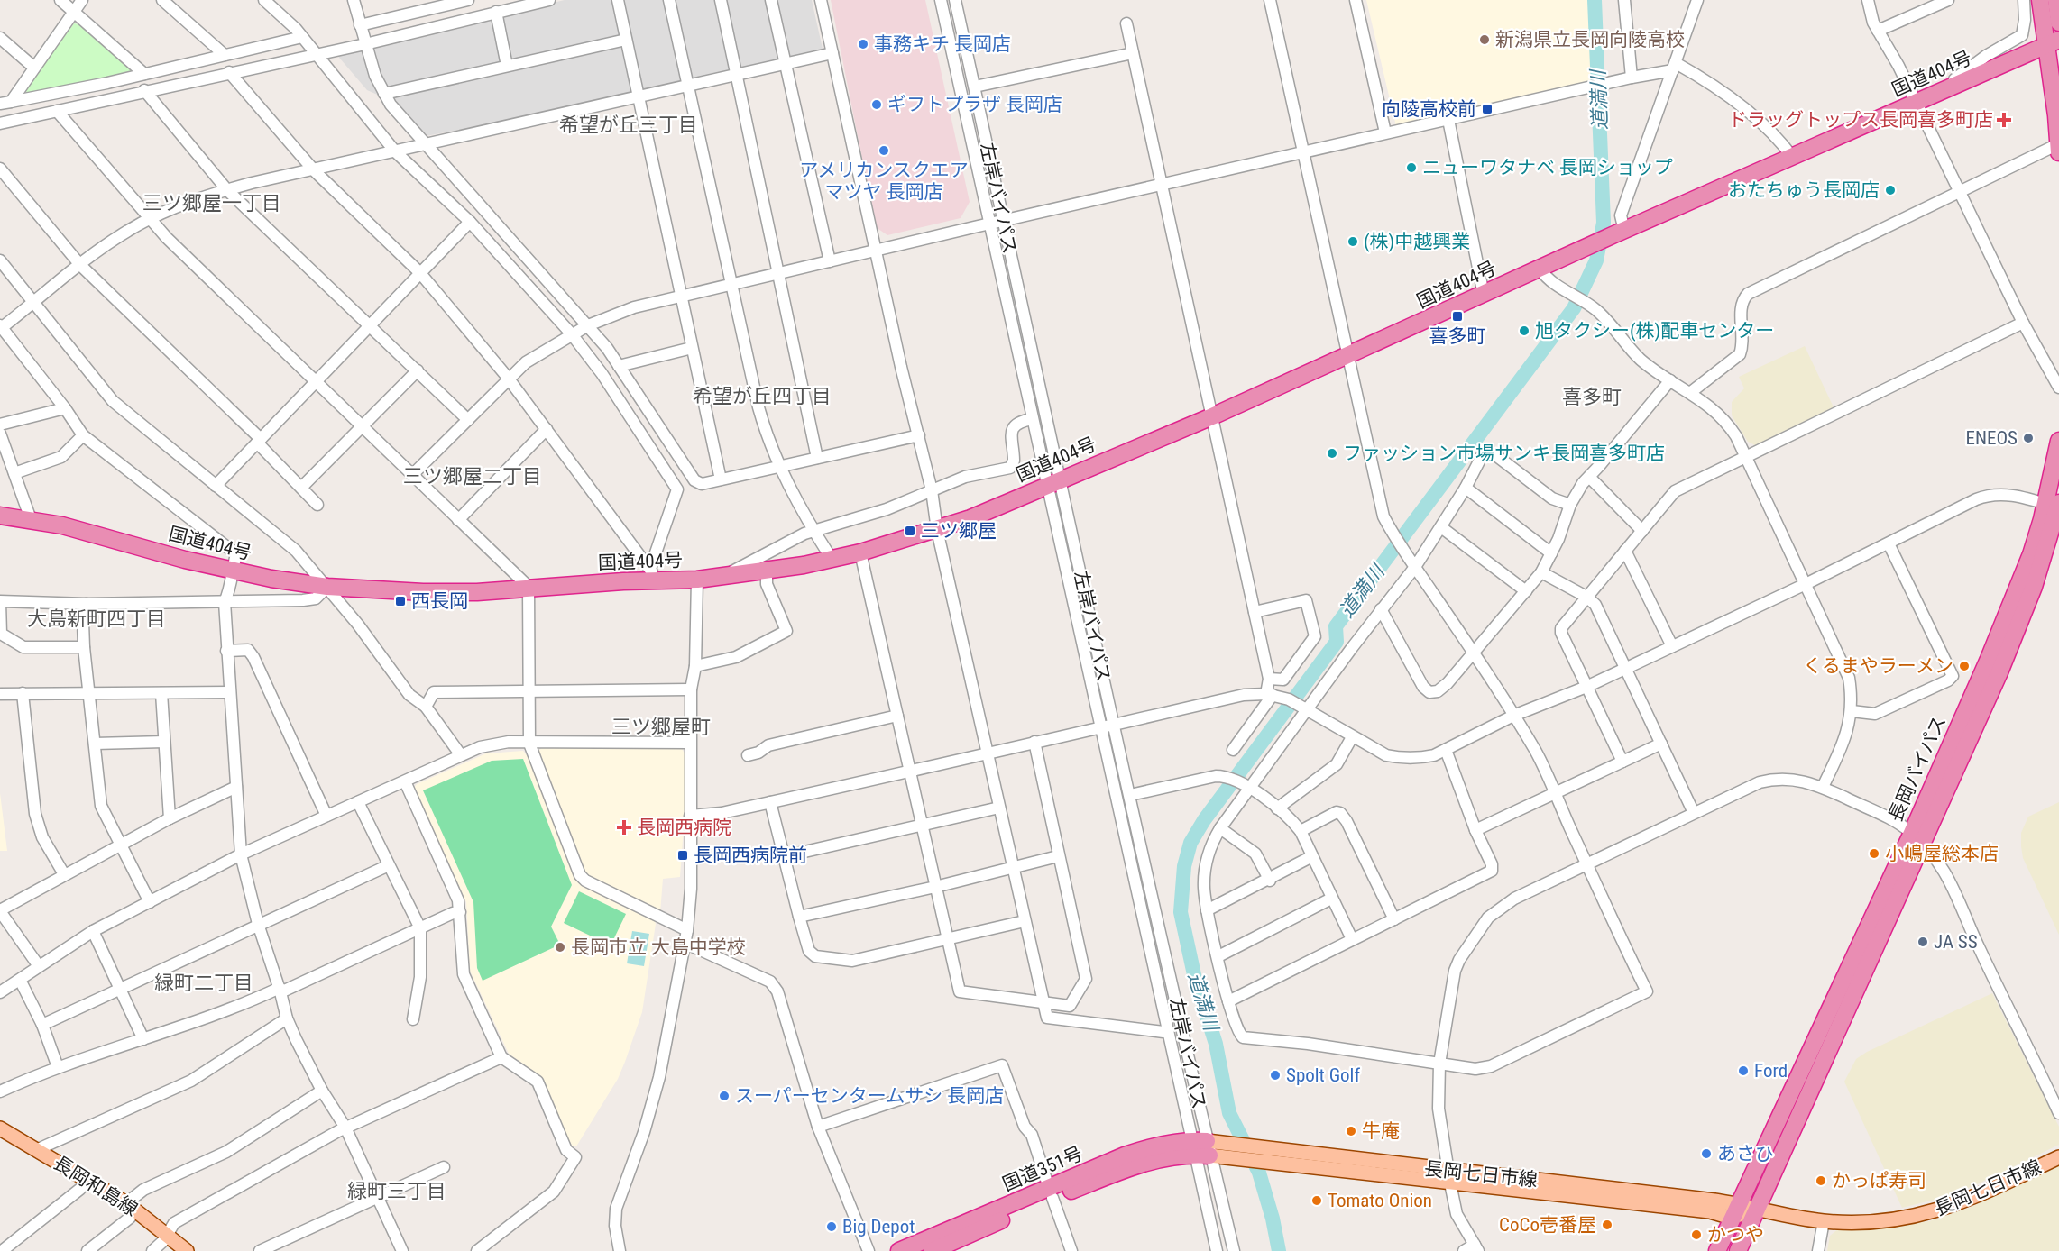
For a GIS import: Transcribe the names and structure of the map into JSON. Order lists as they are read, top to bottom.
{
  "streets": {
    "highway": ["国道404号", "長岡バイパス", "国道351号"],
    "main road": ["長岡七日市線", "長岡和島線"],
    "street": ["左岸バイパス"]
  },
  "crossings": [
    ["国道404号", "左岸バイパス"],
    ["左岸バイパス", "国道351号"],
    ["左岸バイパス", "長岡七日市線"],
    ["長岡バイパス", "長岡七日市線"],
    ["国道351号", "長岡七日市線"]
  ],
  "districts": [
    "希望が丘三丁目",
    "三ツ郷屋一丁目",
    "希望が丘四丁目",
    "喜多町",
    "三ツ郷屋二丁目",
    "大島新町四丁目",
    "三ツ郷屋町",
    "緑町二丁目",
    "緑町三丁目"
  ],
  "water": ["道満川"],
  "places": {
    "other": [
      "新潟県立長岡向陵高校",
      "事務キチ 長岡店",
      "ギフトプラザ 長岡店",
      "アメリカンスクエア マツヤ 長岡店",
      "ニューワタナベ 長岡ショップ",
      "おたちゅう長岡店",
      "(株)中越興業",
      "旭タクシー(株)配車センター",
      "ENEOS",
      "ファッション市場サンキ長岡喜多町店",
      "くるまやラーメン",
      "小嶋屋総本店",
      "JA SS",
      "長岡市立 大島中学校",
      "Ford",
      "Spolt Golf",
      "スーパーセンタームサシ 長岡店",
      "牛庵",
      "あさひ",
      "かっぱ寿司",
      "Tomato Onion",
      "CoCo壱番屋",
      "Big Depot",
      "かつや"
    ],
    "transit": [
      "向陵高校前",
      "喜多町",
      "三ツ郷屋",
      "西長岡",
      "長岡西病院前"
    ],
    "health": ["ドラッグトップス長岡喜多町店", "長岡西病院"]
  }
}
